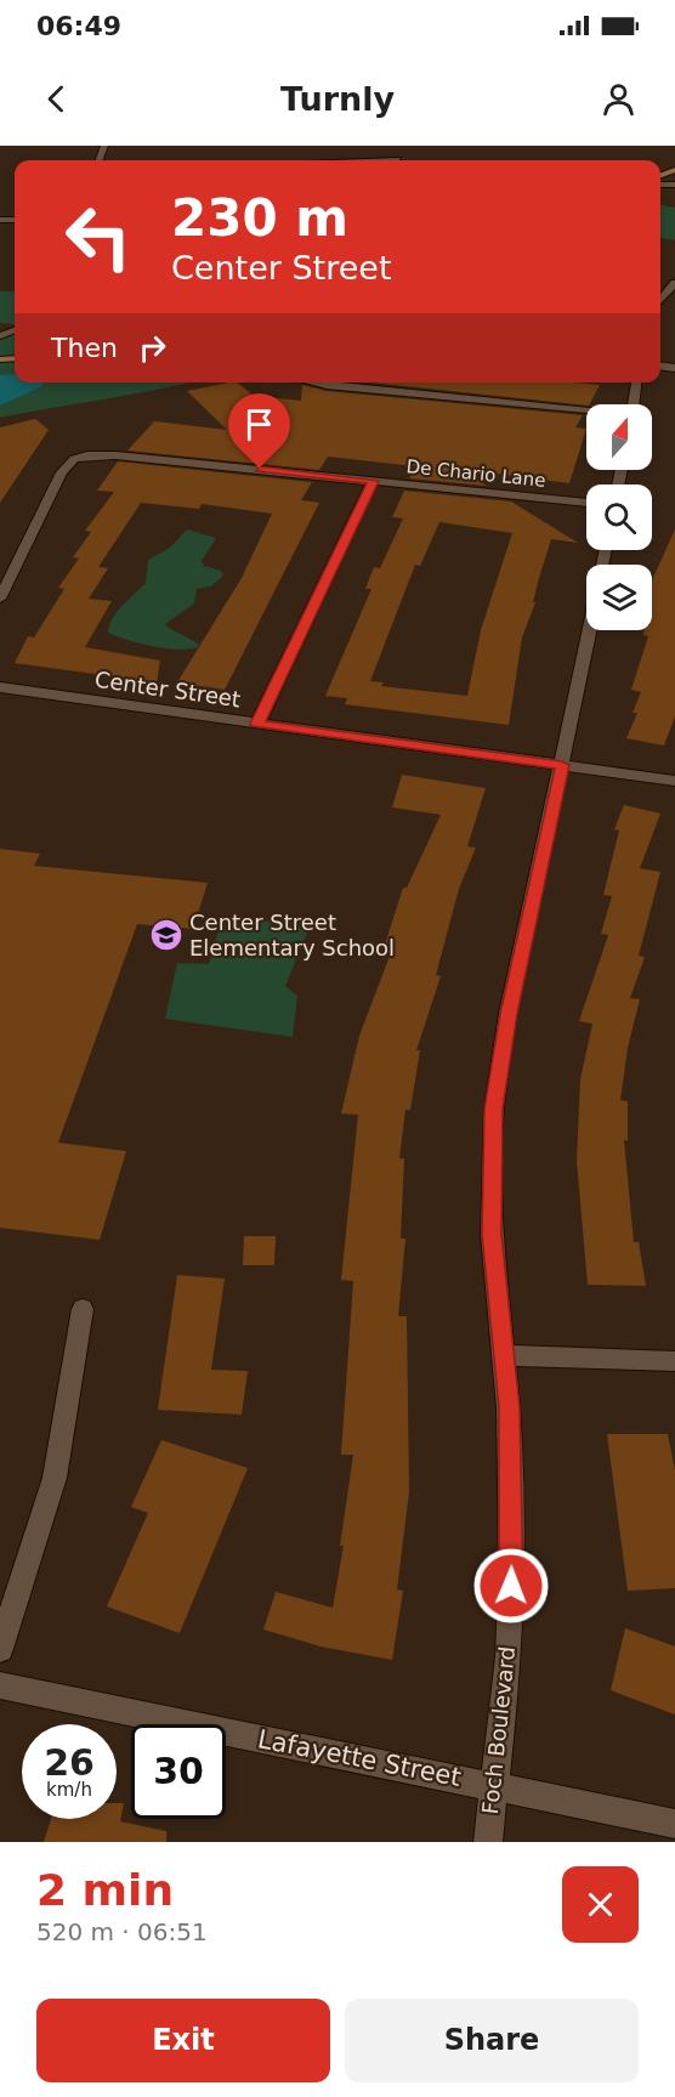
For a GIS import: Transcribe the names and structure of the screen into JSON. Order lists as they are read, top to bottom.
{
  "streets": {
    "street": [
      "De Chario Lane",
      "Center Street",
      "Foch Boulevard",
      "Lafayette Street"
    ]
  },
  "crossings": [
    ["Center Street", "Foch Boulevard"],
    ["Foch Boulevard", "Lafayette Street"]
  ],
  "places": {
    "school or university": ["Center Street Elementary School"]
  },
  "north": "top",
  "page": {
    "status": "06:49",
    "header": "Turnly",
    "turn": ["230 m", "Center Street"],
    "then": "Then",
    "speed": "26 km/h",
    "limit": "30",
    "heading": ["2 min", "520 m · 06:51"],
    "buttons": ["Exit", "Share"]
  }
}
